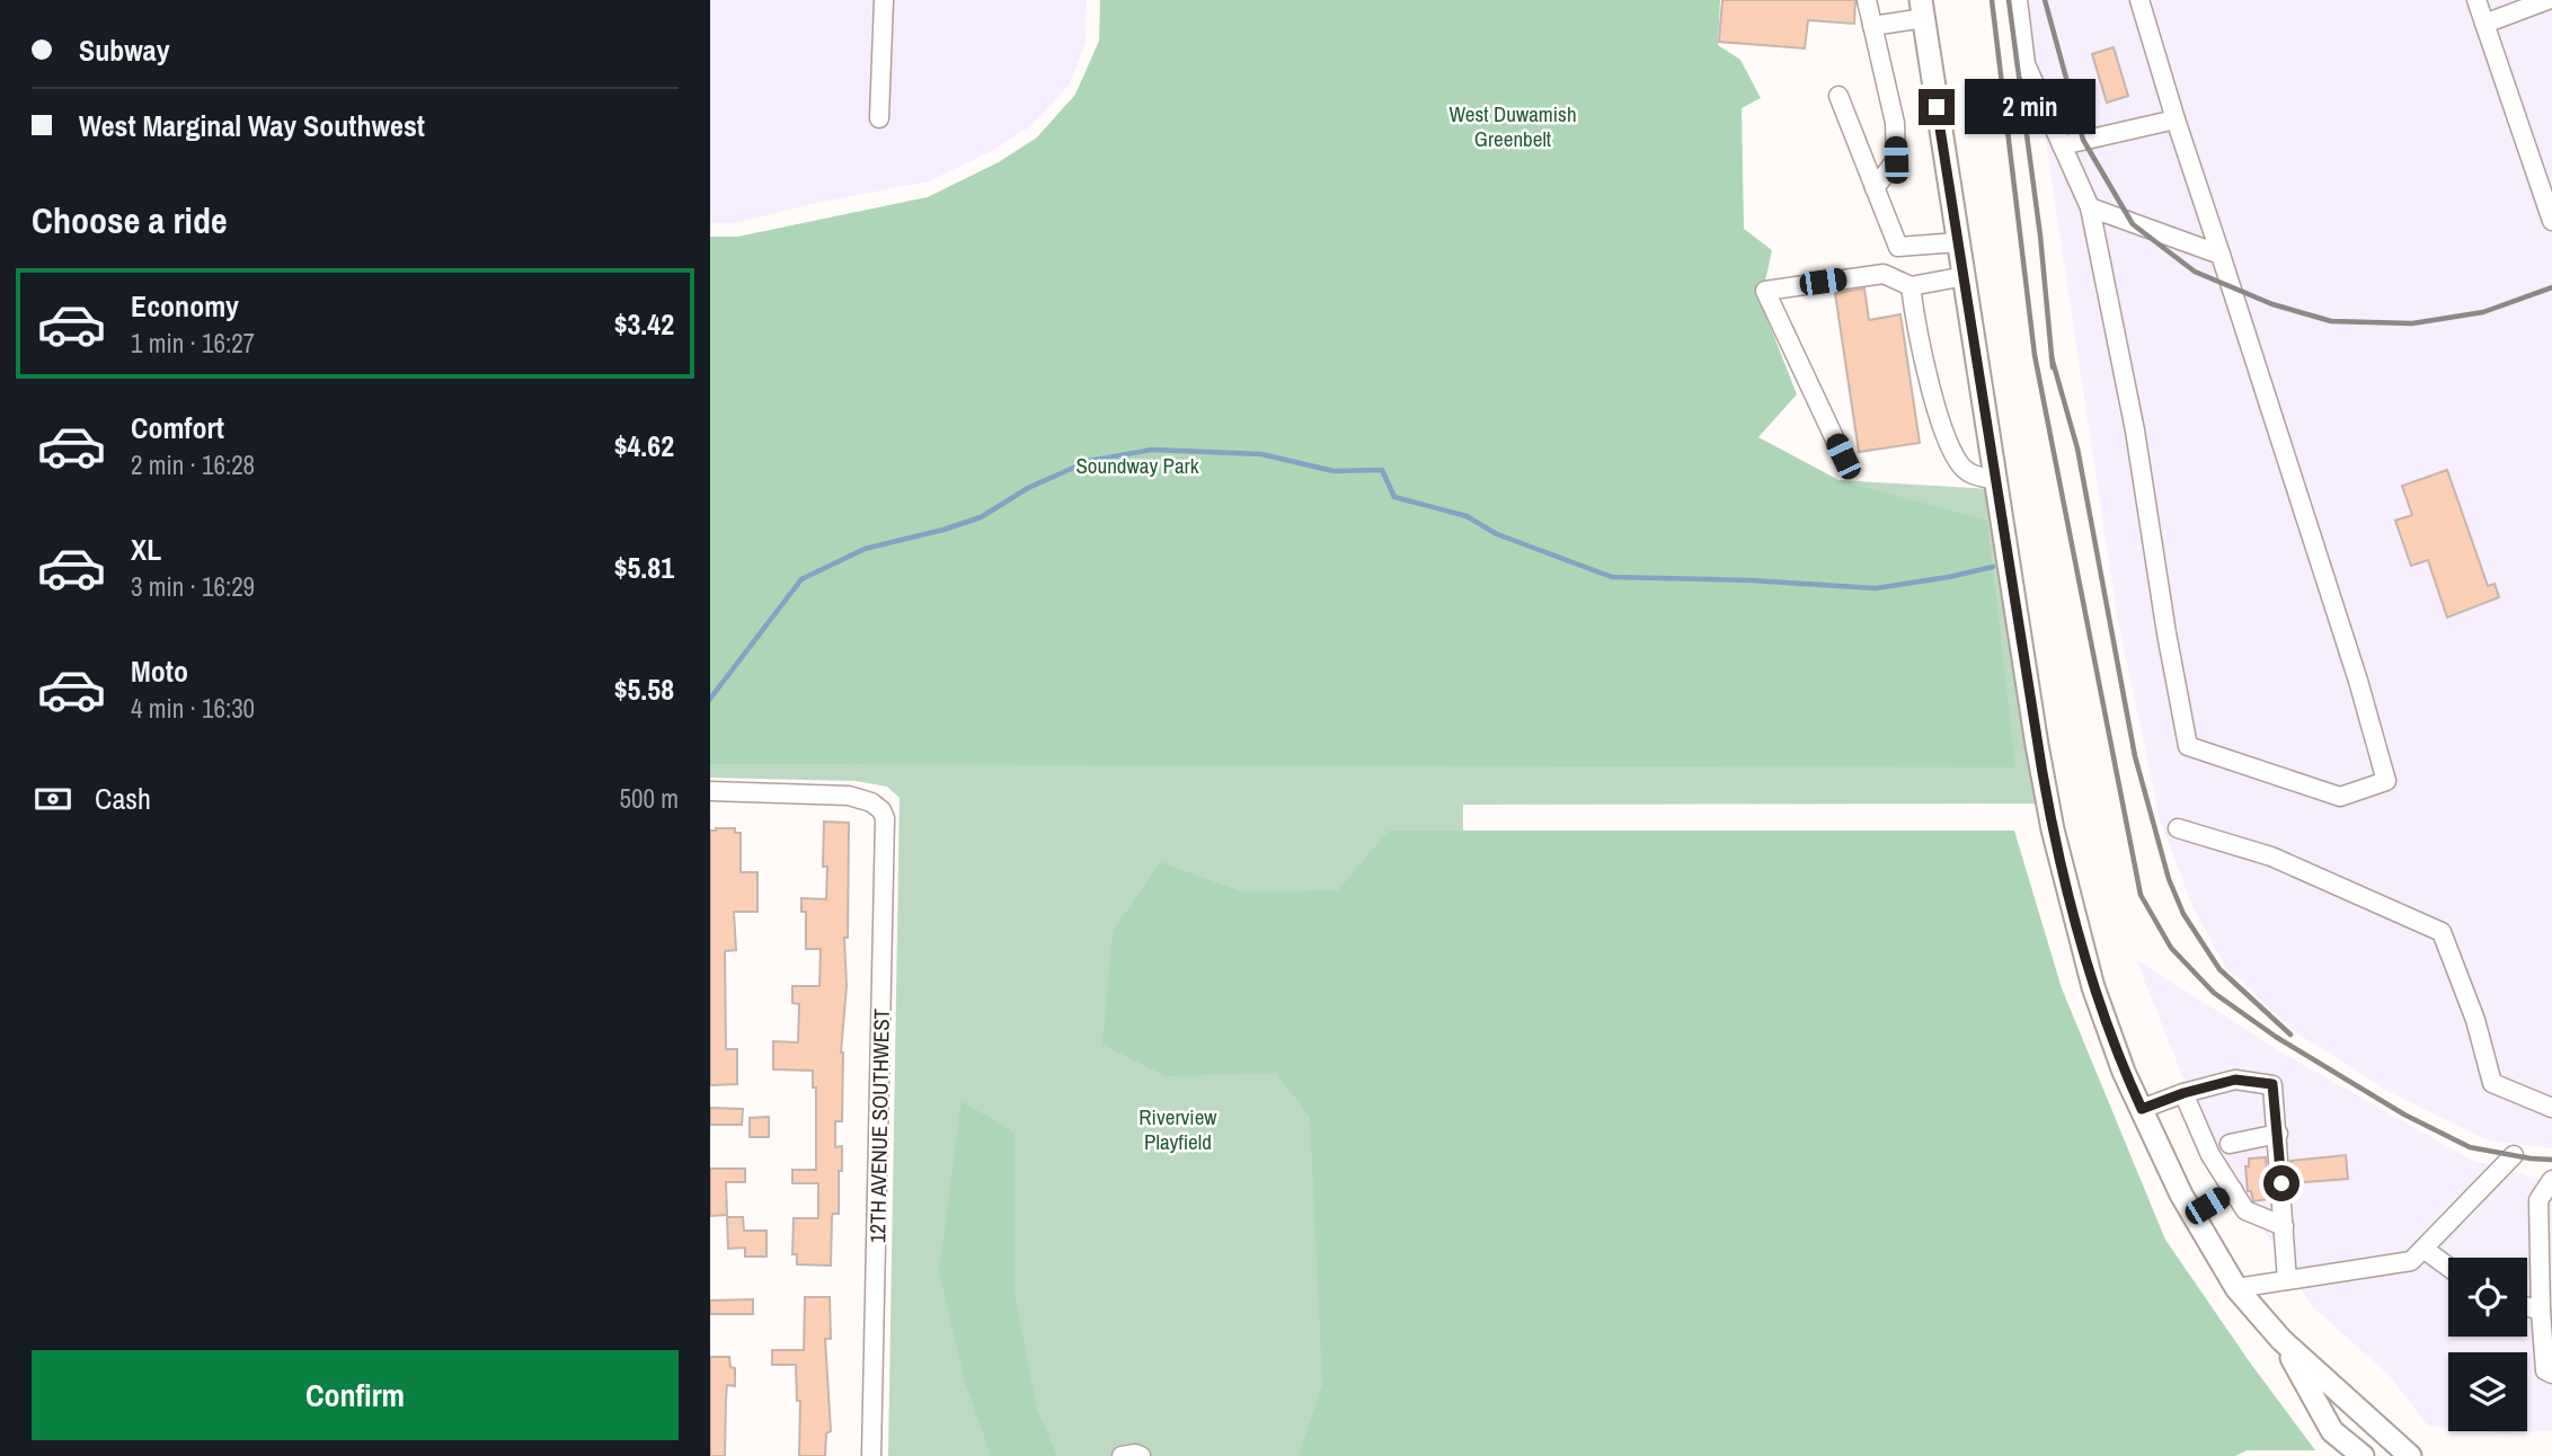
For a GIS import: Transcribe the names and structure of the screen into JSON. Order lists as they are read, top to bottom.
{
  "streets": {
    "street": ["12TH AVENUE SOUTHWEST"]
  },
  "parks": ["West Duwamish Greenbelt", "Soundway Park", "Riverview Playfield"],
  "page": {
    "banner": ["Subway", "West Marginal Way Southwest"],
    "bubble": "2 min",
    "heading": "Choose a ride",
    "list": [
      {
        "name": "Economy",
        "note": "1 min · 16:27",
        "value": "$3.42"
      },
      {
        "name": "Comfort",
        "note": "2 min · 16:28",
        "value": "$4.62"
      },
      {
        "name": "XL",
        "note": "3 min · 16:29",
        "value": "$5.81"
      },
      {
        "name": "Moto",
        "note": "4 min · 16:30",
        "value": "$5.58"
      }
    ],
    "pay": ["Cash", "500 m"],
    "buttons": "Confirm"
  }
}
